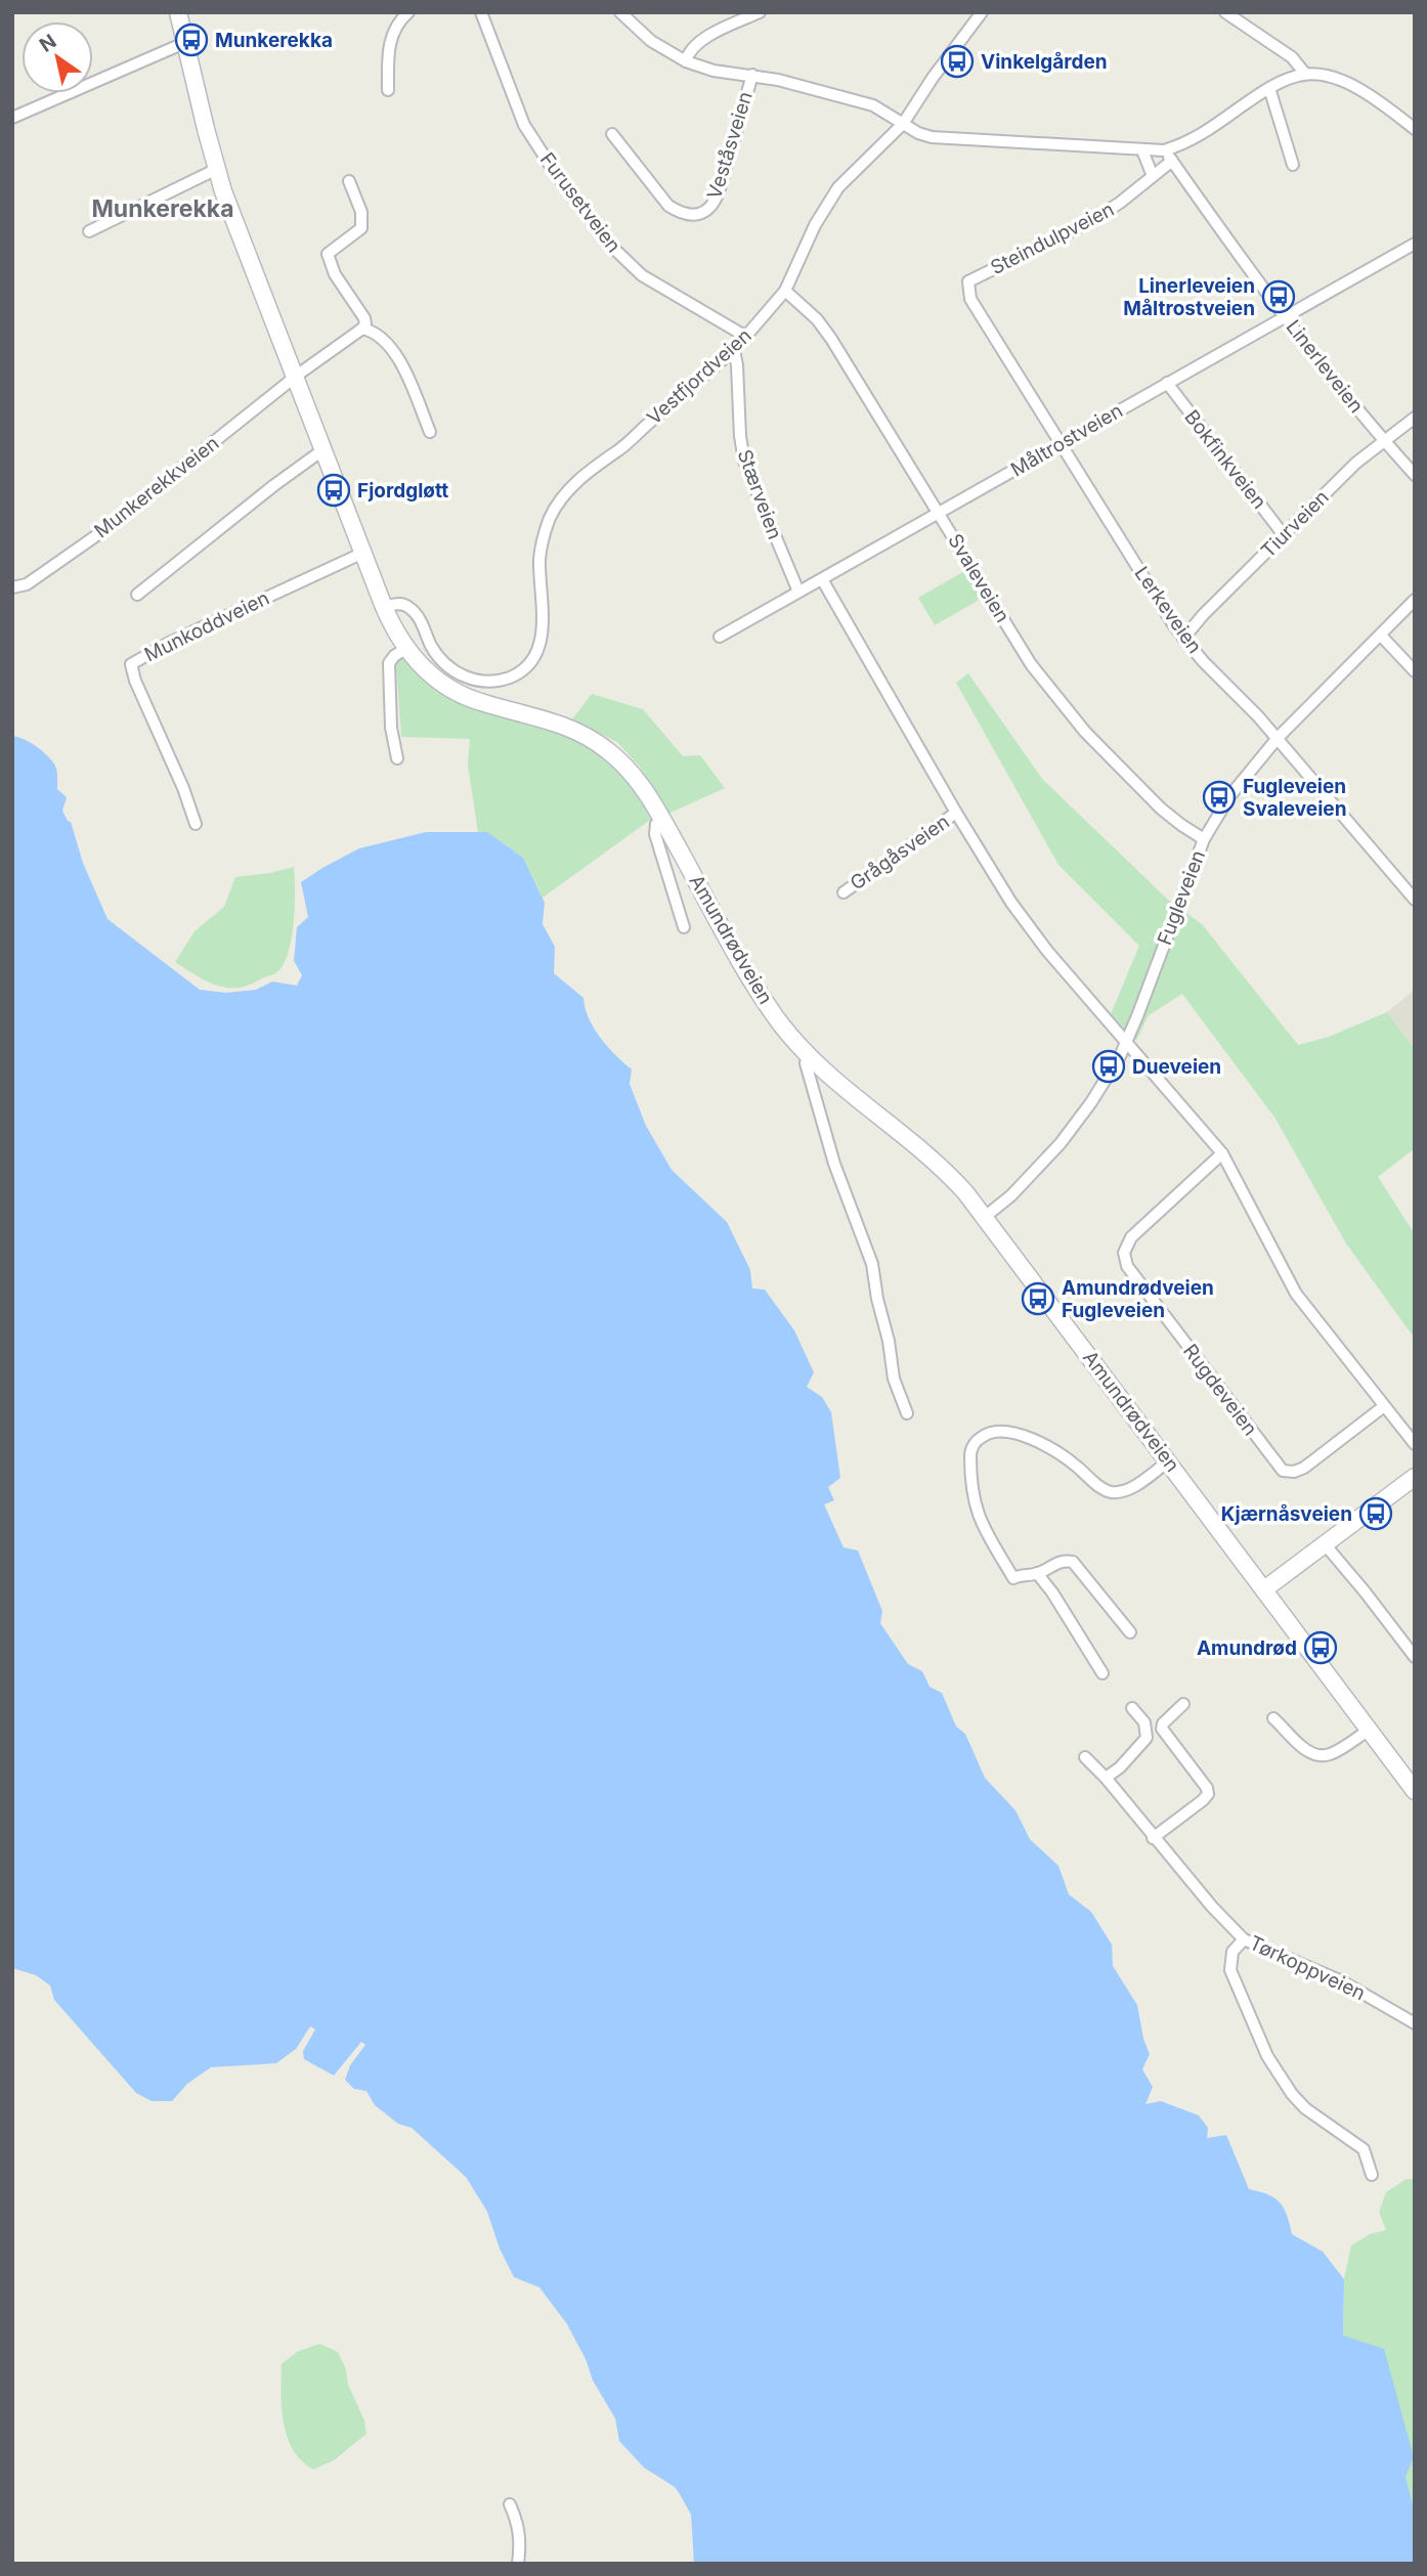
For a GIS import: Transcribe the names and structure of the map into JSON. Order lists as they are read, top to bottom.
{
  "streets": {
    "main road": ["Amundrødveien"],
    "street": [
      "Veståsveien",
      "Furusetveien",
      "Steindulpveien",
      "Linerleveien",
      "Vestfjordveien",
      "Måltrostveien",
      "Bokfinkveien",
      "Munkerekkveien",
      "Stærveien",
      "Tiurveien",
      "Svaleveien",
      "Lerkeveien",
      "Munkoddveien",
      "Grågåsveien",
      "Fugleveien",
      "Rugdeveien",
      "Tørkoppveien"
    ]
  },
  "crossings": [
    ["Veståsveien", "Vestfjordveien"],
    ["Furusetveien", "Vestfjordveien"],
    ["Steindulpveien", "Linerleveien"],
    ["Steindulpveien", "Lerkeveien"],
    ["Linerleveien", "Måltrostveien"],
    ["Linerleveien", "Tiurveien"],
    ["Vestfjordveien", "Stærveien"],
    ["Vestfjordveien", "Svaleveien"],
    ["Vestfjordveien", "Amundrødveien"],
    ["Måltrostveien", "Bokfinkveien"],
    ["Måltrostveien", "Stærveien"],
    ["Måltrostveien", "Svaleveien"],
    ["Måltrostveien", "Lerkeveien"],
    ["Bokfinkveien", "Tiurveien"],
    ["Tiurveien", "Lerkeveien"],
    ["Svaleveien", "Fugleveien"],
    ["Lerkeveien", "Fugleveien"],
    ["Fugleveien", "Amundrødveien"]
  ],
  "districts": ["Munkerekka"],
  "places": {
    "bus stop": [
      "Munkerekka",
      "Vinkelgården",
      "Linerleveien Måltrostveien",
      "Fjordgløtt",
      "Fugleveien Svaleveien",
      "Dueveien",
      "Amundrødveien Fugleveien",
      "Kjærnåsveien",
      "Amundrød"
    ]
  },
  "north": "top left"
}
